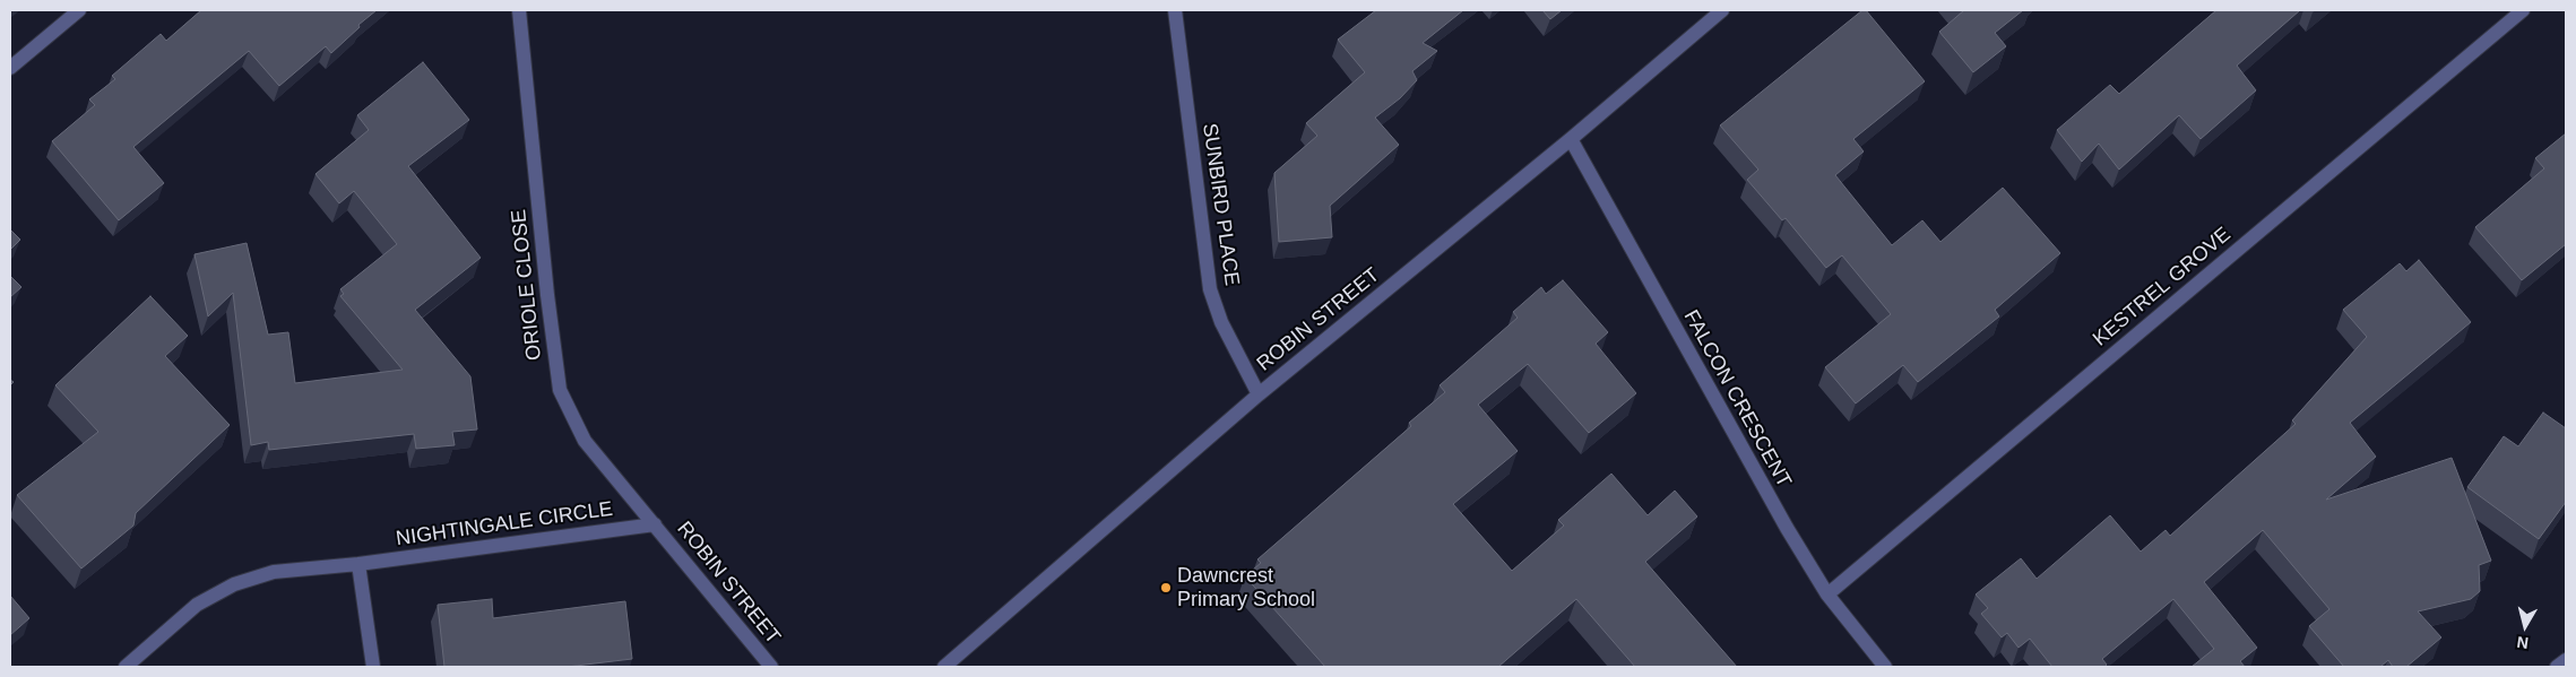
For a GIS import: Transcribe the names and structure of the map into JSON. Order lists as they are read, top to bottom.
{
  "streets": {
    "street": [
      "SUNBIRD PLACE",
      "ORIOLE CLOSE",
      "KESTREL GROVE",
      "ROBIN STREET",
      "FALCON CRESCENT",
      "NIGHTINGALE CIRCLE"
    ]
  },
  "crossings": [
    ["SUNBIRD PLACE", "ROBIN STREET"],
    ["ORIOLE CLOSE", "ROBIN STREET"],
    ["ORIOLE CLOSE", "NIGHTINGALE CIRCLE"],
    ["KESTREL GROVE", "FALCON CRESCENT"],
    ["ROBIN STREET", "FALCON CRESCENT"],
    ["ROBIN STREET", "NIGHTINGALE CIRCLE"]
  ],
  "places": ["Dawncrest Primary School"],
  "north": "bottom"
}
